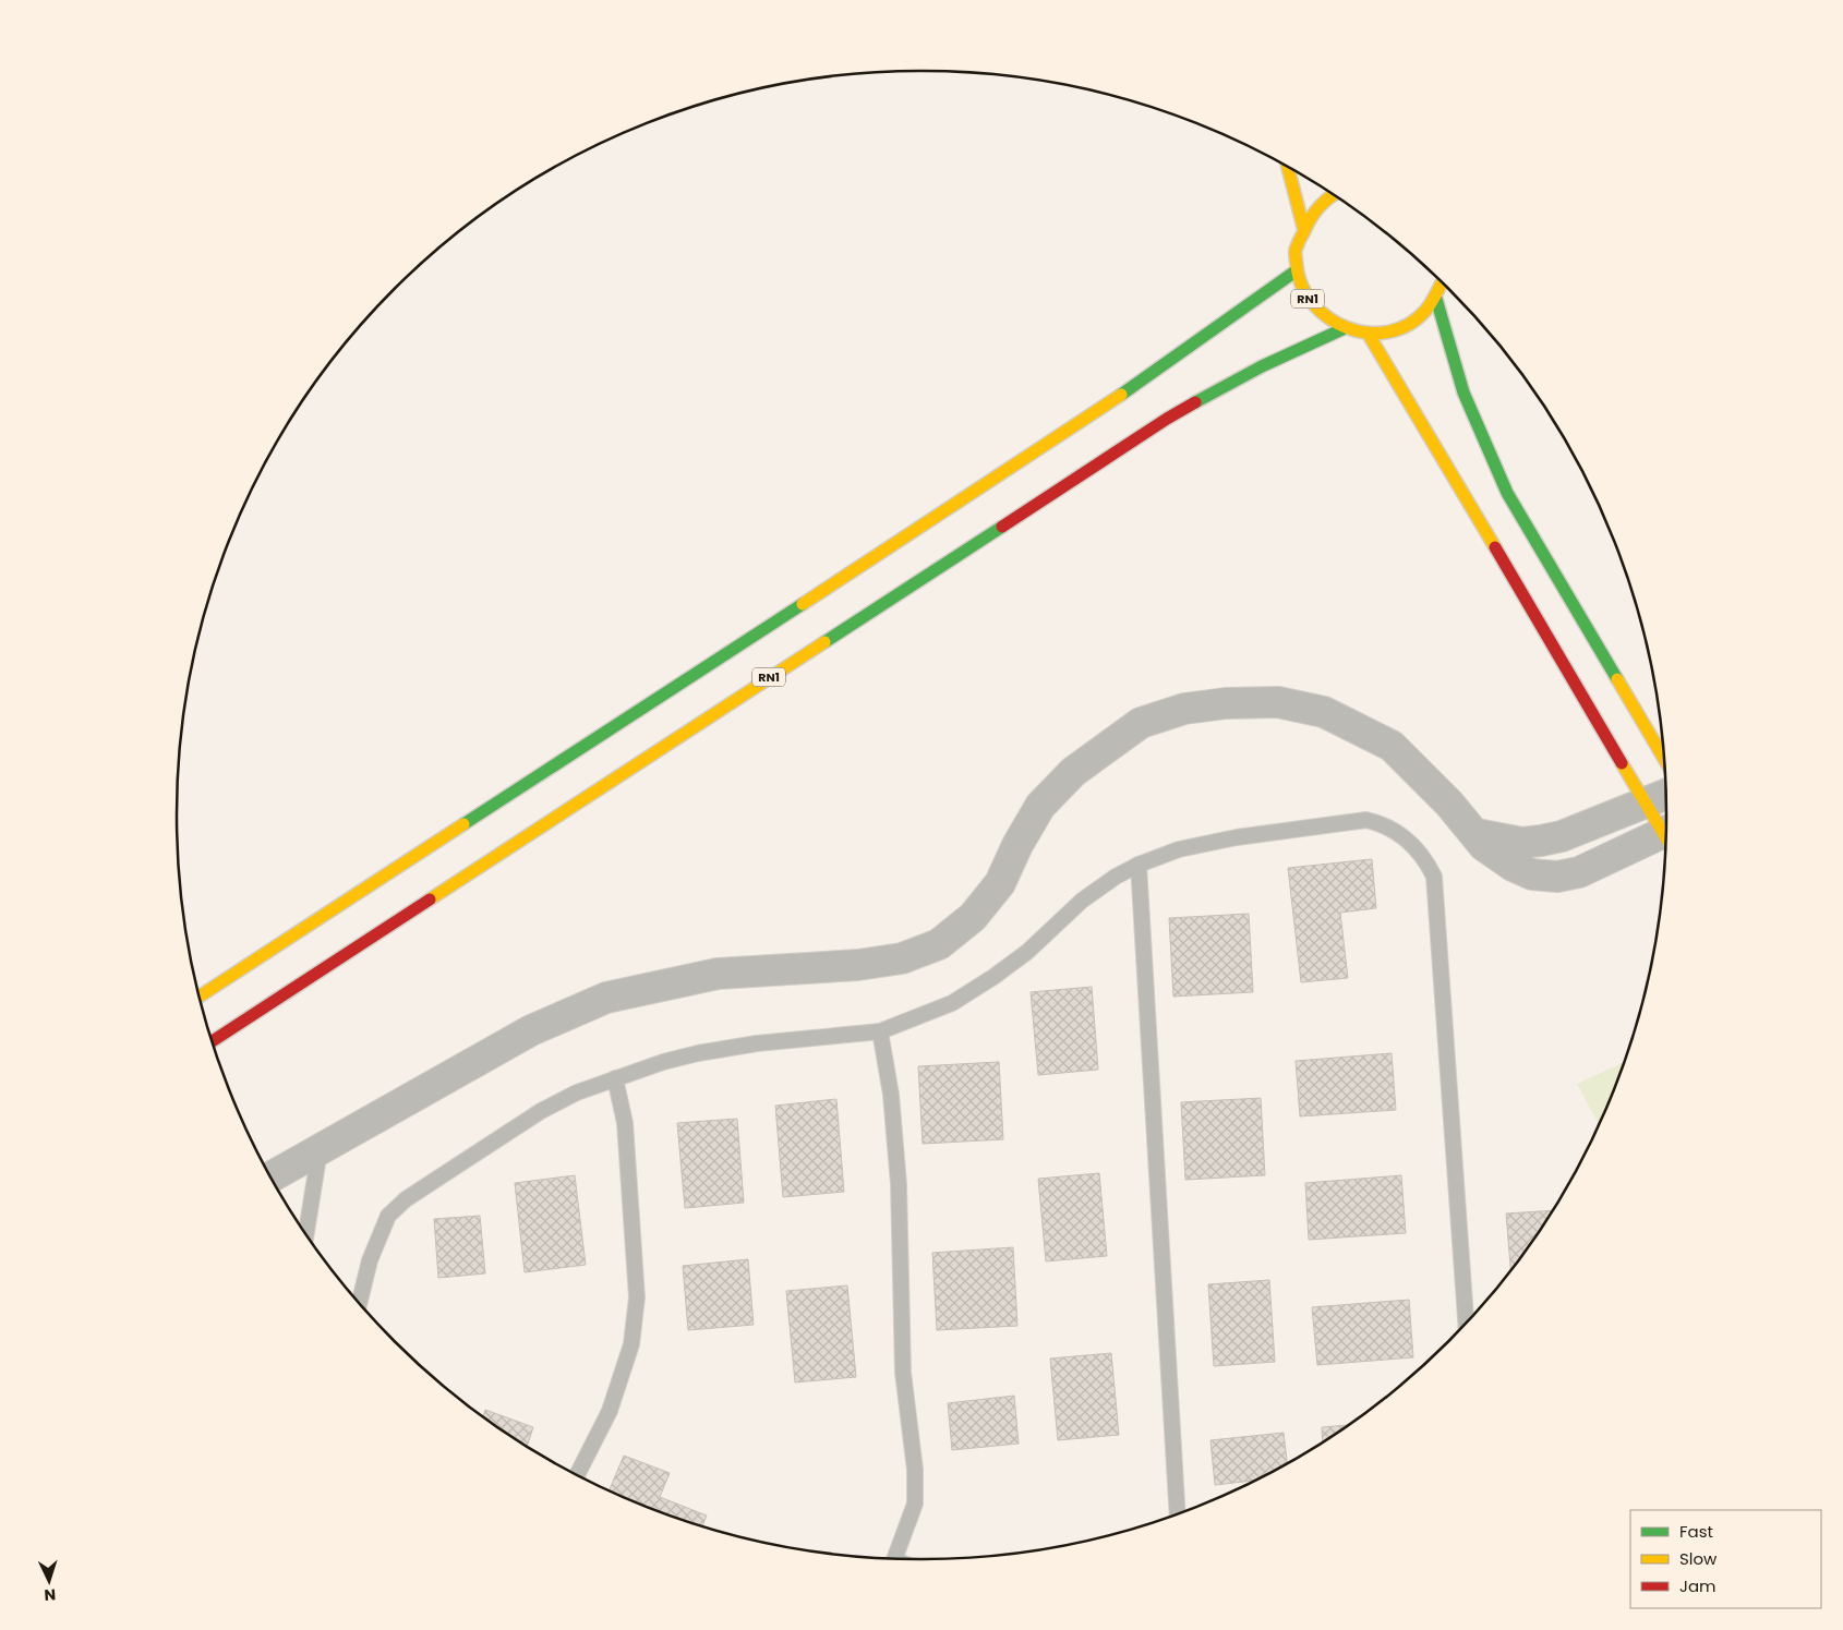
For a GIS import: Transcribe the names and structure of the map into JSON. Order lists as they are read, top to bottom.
{
  "streets": {
    "main road": ["RN1"]
  },
  "legend": ["Fast", "Slow", "Jam"],
  "north": "bottom"
}
